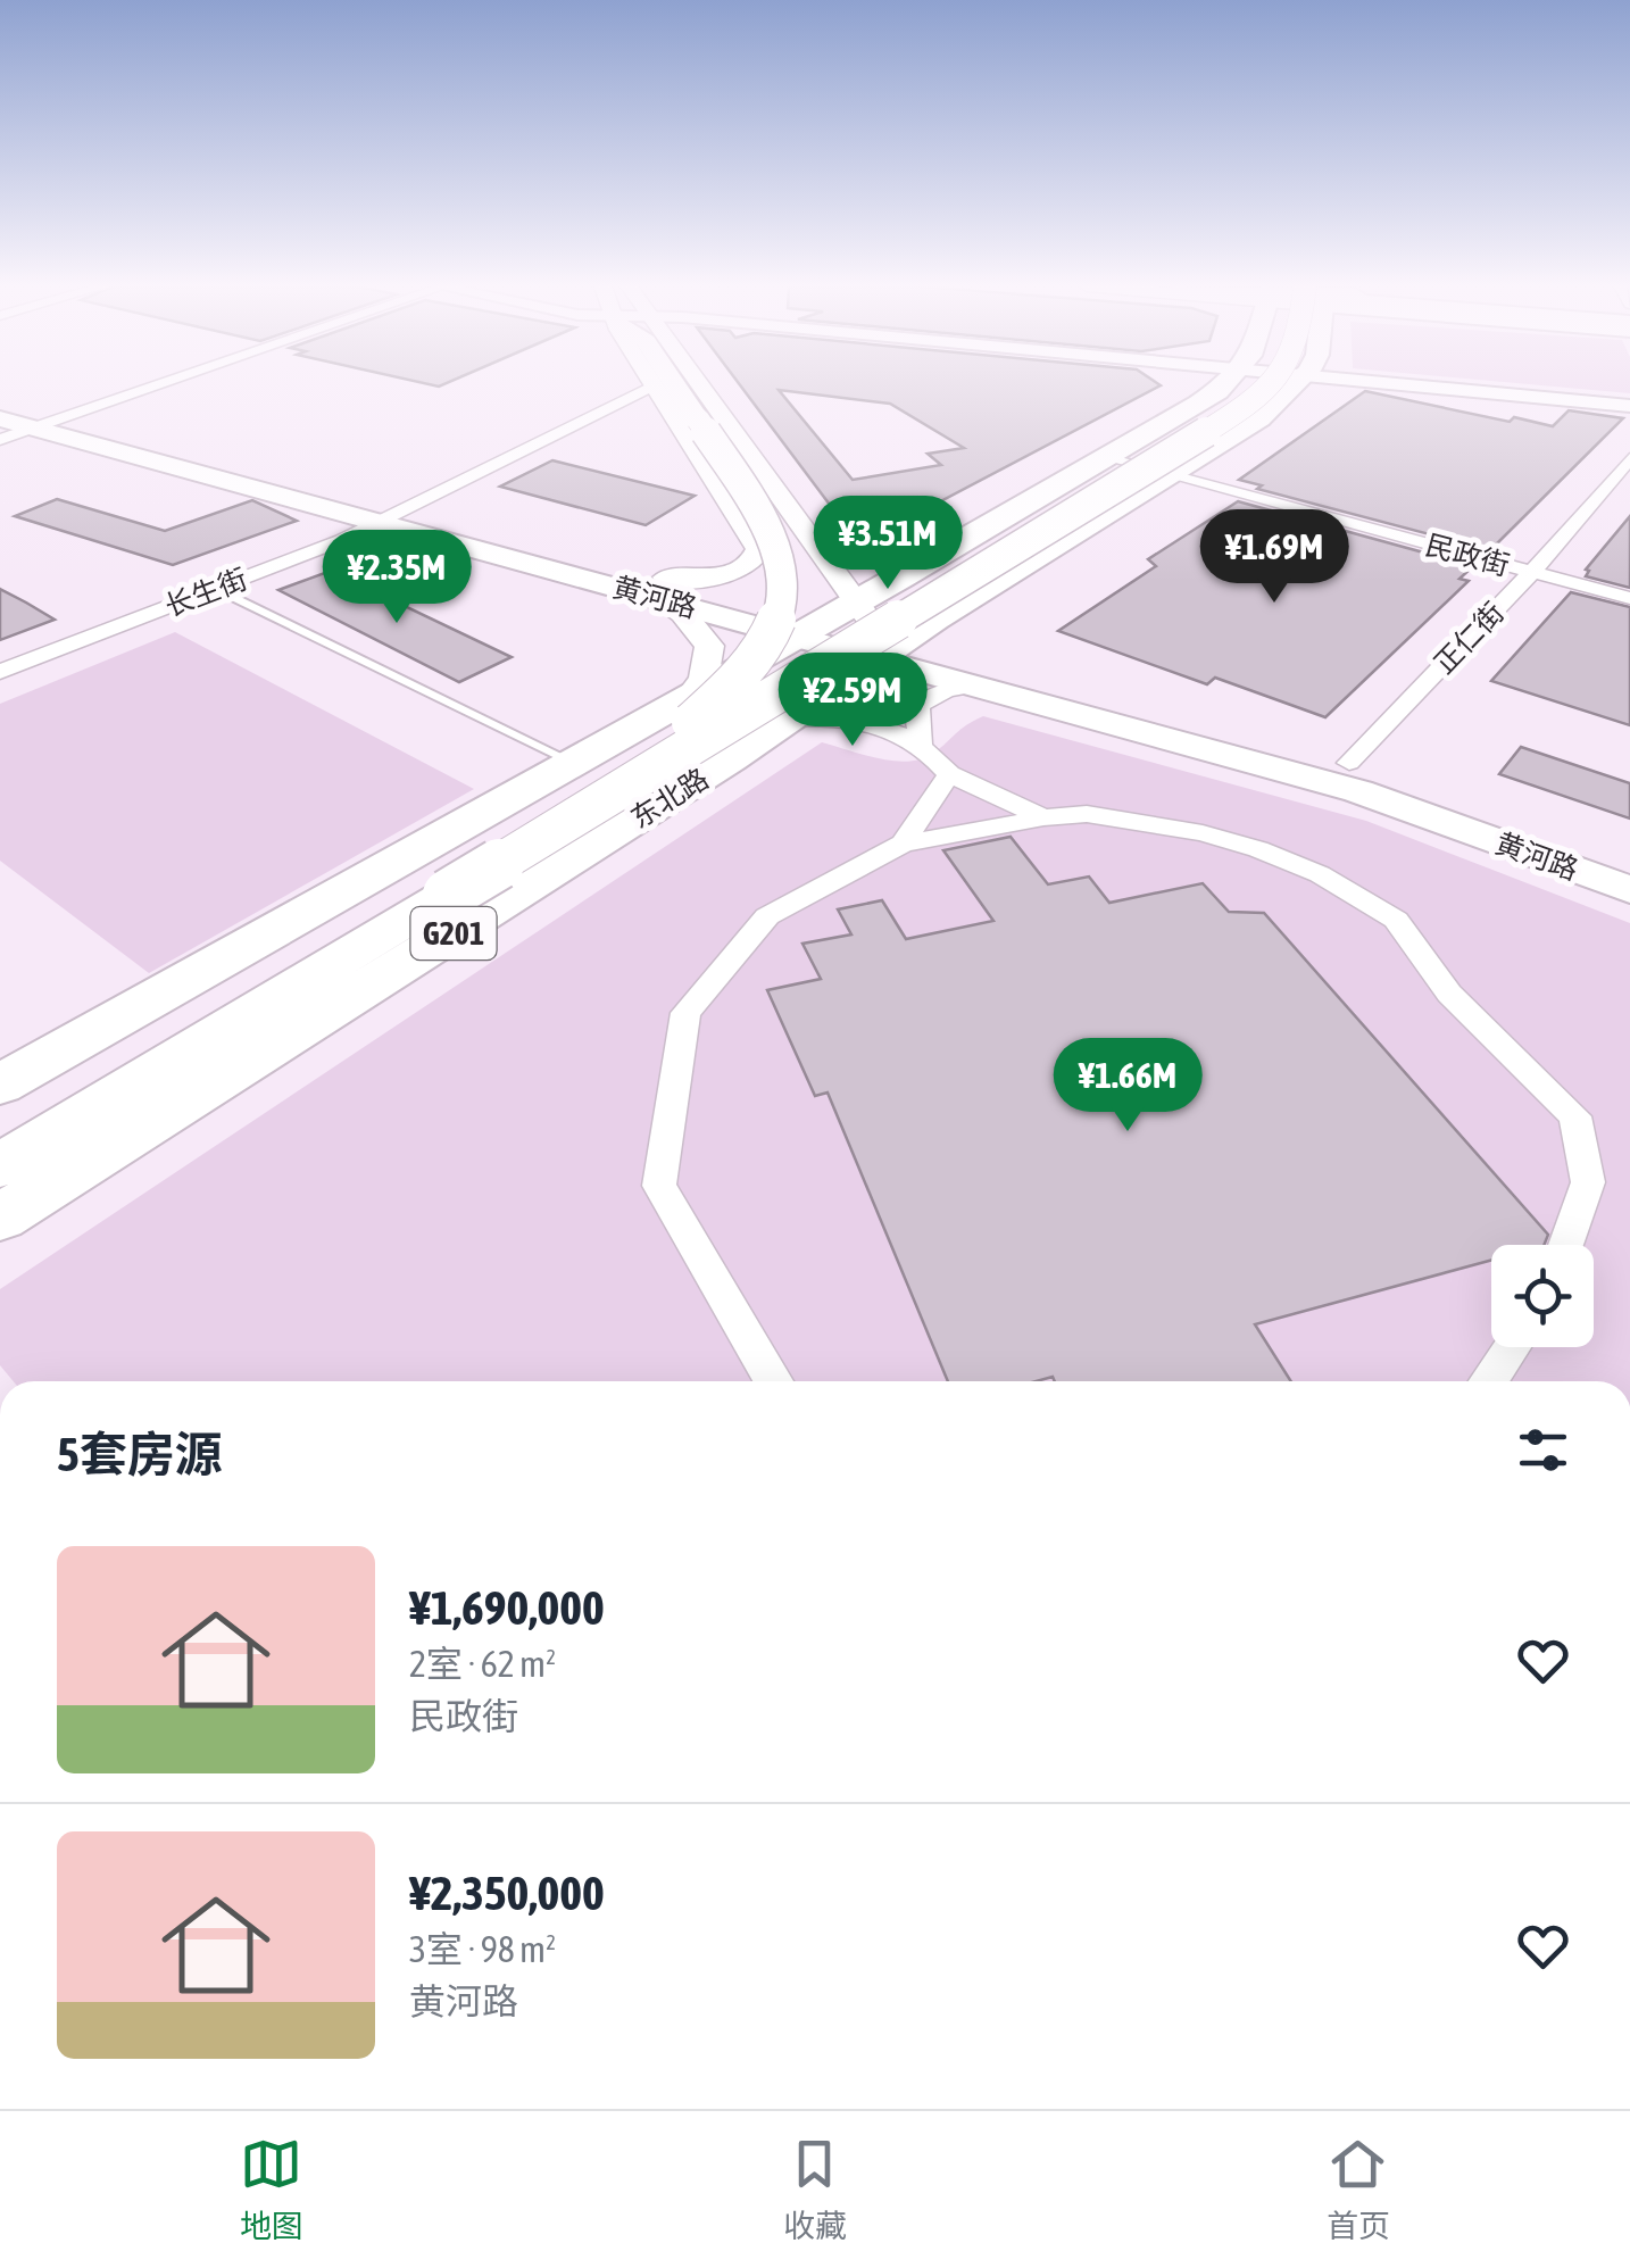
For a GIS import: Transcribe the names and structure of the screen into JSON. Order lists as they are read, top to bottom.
{
  "streets": {
    "highway": ["东北路", "G201"],
    "main road": ["黄河路"],
    "street": ["民政街", "长生街", "正仁街"]
  },
  "crossings": [
    ["民政街", "正仁街"],
    ["民政街", "东北路"],
    ["长生街", "黄河路"],
    ["黄河路", "正仁街"],
    ["黄河路", "东北路"]
  ],
  "page": {
    "price": [
      "¥3.51M",
      "¥1.69M",
      "¥2.35M",
      "¥2.59M",
      "¥1.66M"
    ],
    "heading": "5套房源",
    "list": [
      {
        "name": "¥1,690,000",
        "note": "2室 · 62 m² · 民政街"
      },
      {
        "name": "¥2,350,000",
        "note": "3室 · 98 m² · 黄河路"
      }
    ],
    "tabs": ["地图", "收藏", "首页"]
  }
}
